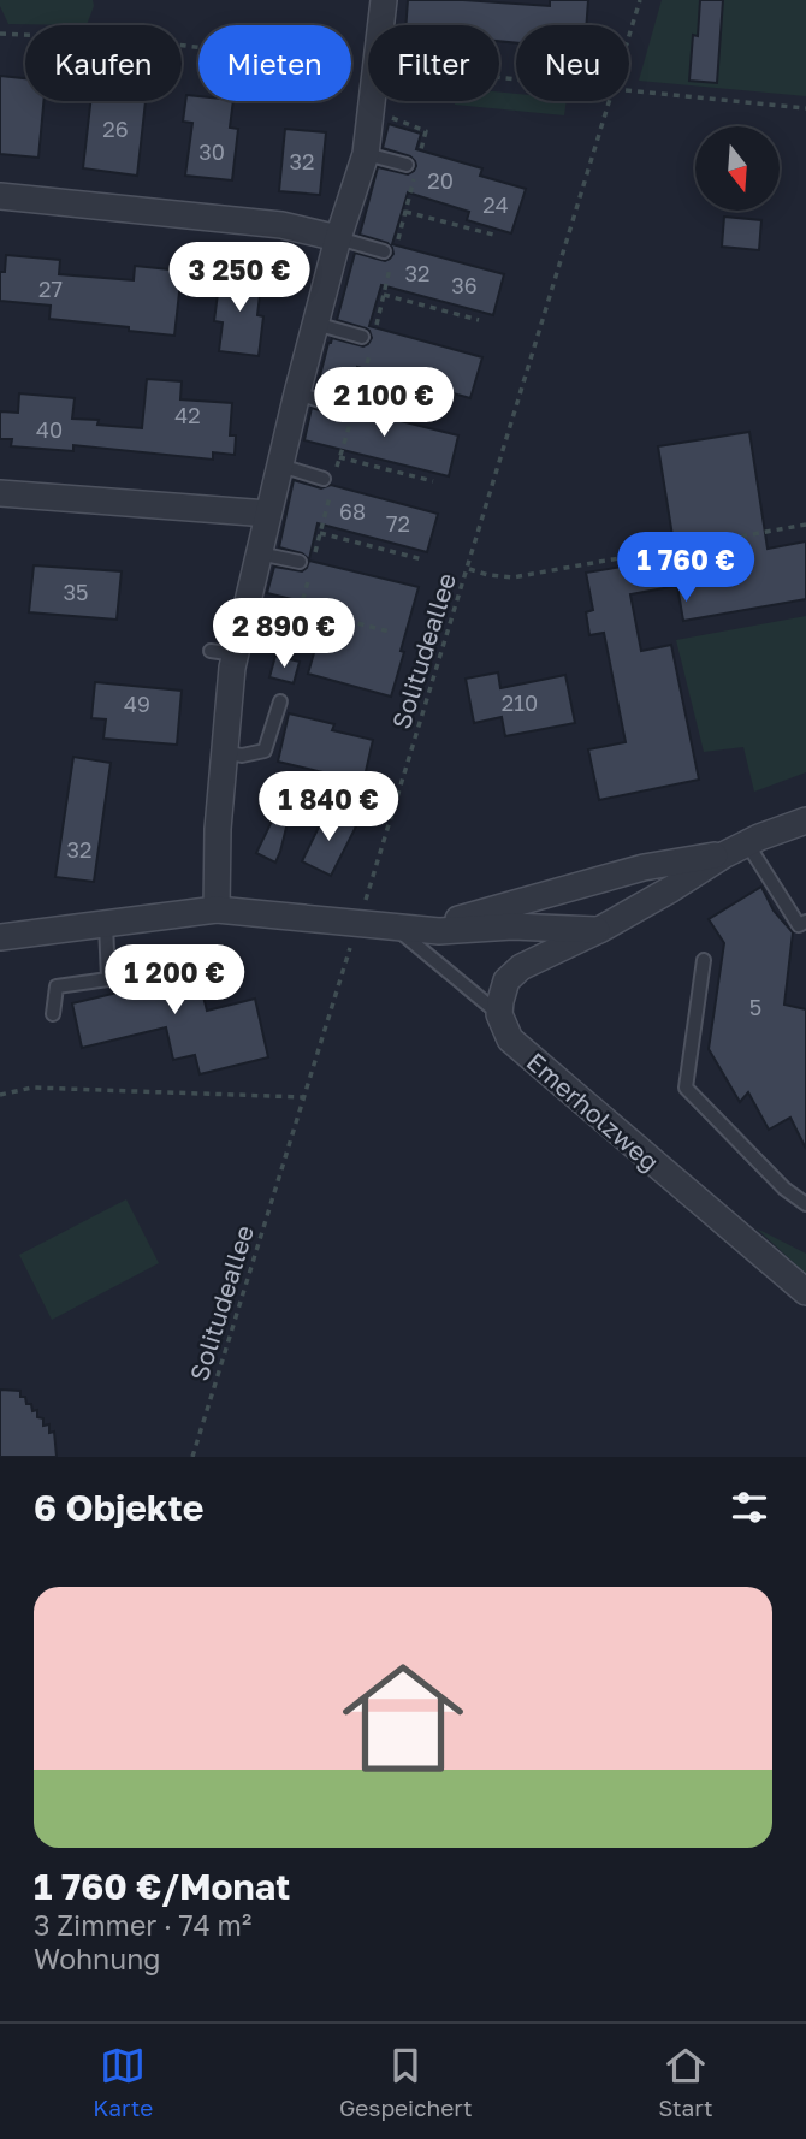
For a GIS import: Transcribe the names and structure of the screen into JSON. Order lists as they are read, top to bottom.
{
  "streets": {
    "street": ["Emerholzweg"],
    "path": ["Solitudeallee"]
  },
  "house_numbers": [
    "26",
    "30",
    "32",
    "20",
    "24",
    "32",
    "36",
    "27",
    "42",
    "40",
    "68",
    "72",
    "35",
    "210",
    "49",
    "32",
    "5"
  ],
  "north": "bottom",
  "page": {
    "chip": [
      "Kaufen",
      "Mieten",
      "Filter",
      "Neu"
    ],
    "price": [
      "3 250 €",
      "2 100 €",
      "1 760 €",
      "2 890 €",
      "1 840 €",
      "1 200 €"
    ],
    "heading": "6 Objekte",
    "list": [
      {
        "name": "1 760 €/Monat",
        "note": "3 Zimmer · 74 m² · Wohnung"
      }
    ],
    "tabs": ["Karte", "Gespeichert", "Start"]
  }
}
